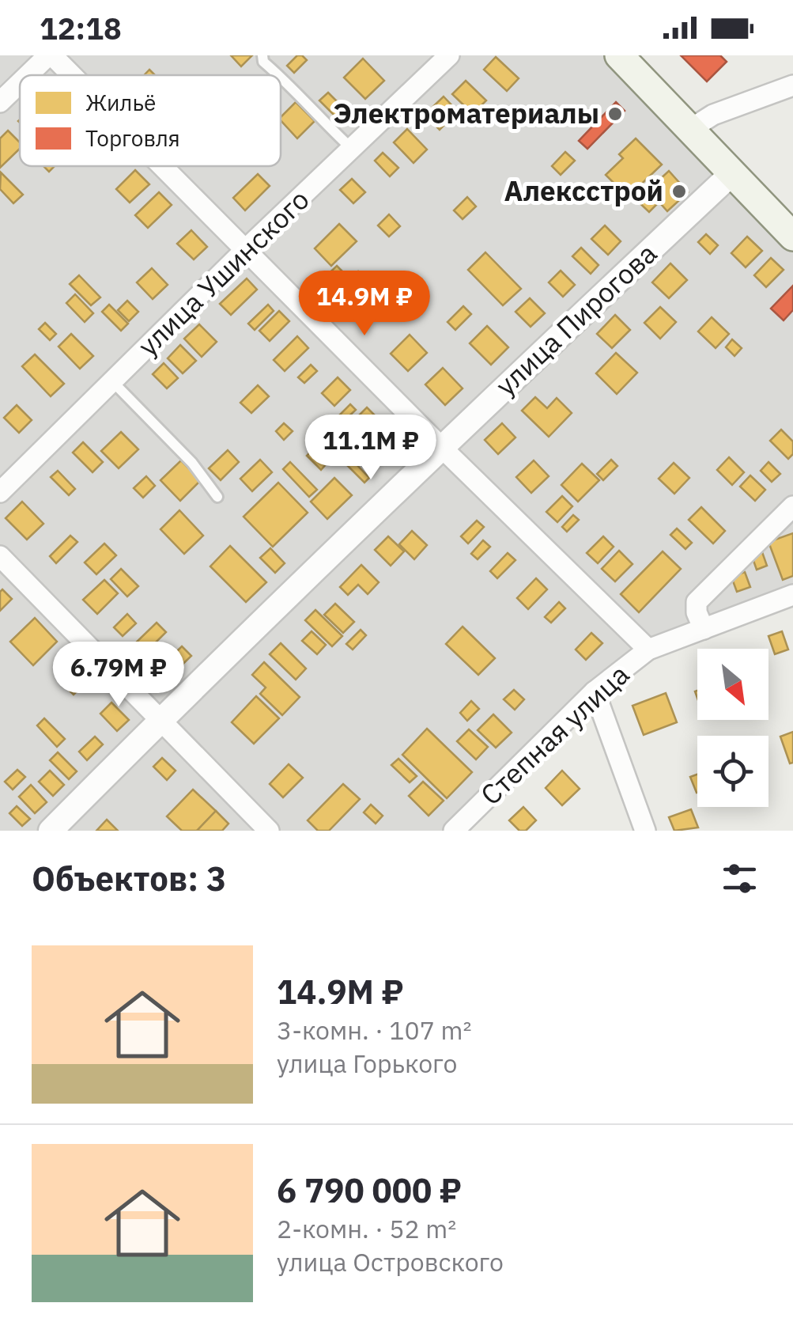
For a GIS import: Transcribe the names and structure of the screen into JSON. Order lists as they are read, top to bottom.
{
  "streets": {
    "street": ["улица Ушинского", "улица Пирогова", "Степная улица"]
  },
  "places": ["Электроматериалы", "Алексстрой"],
  "legend": ["Жильё", "Торговля"],
  "north": "bottom right",
  "page": {
    "status": "12:18",
    "price": ["14.9M ₽", "11.1M ₽", "6.79M ₽"],
    "heading": "Объектов: 3",
    "list": [
      {
        "name": "14.9M ₽",
        "note": "3-комн. · 107 m² · улица Горького"
      },
      {
        "name": "6 790 000 ₽",
        "note": "2-комн. · 52 m² · улица Островского"
      }
    ]
  }
}
